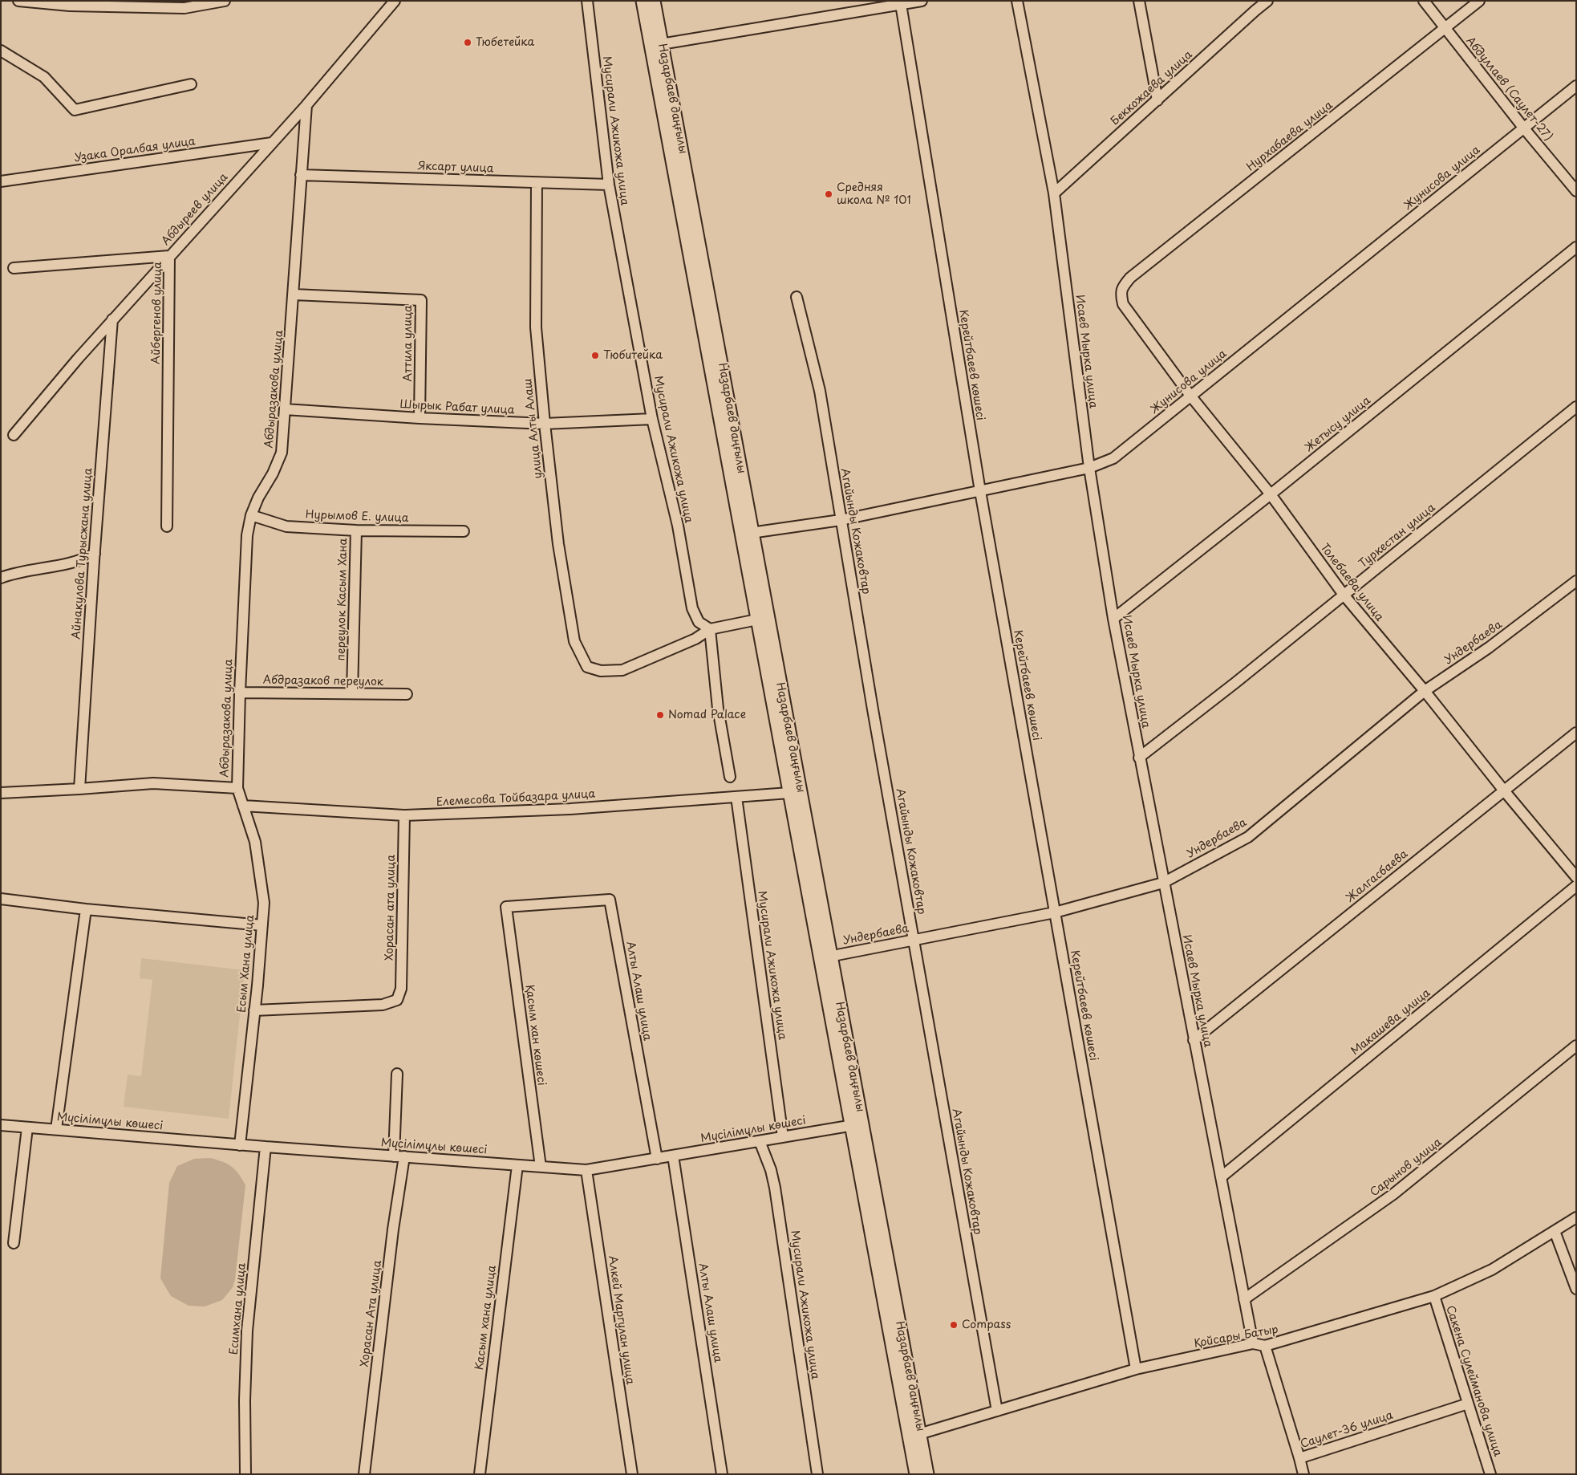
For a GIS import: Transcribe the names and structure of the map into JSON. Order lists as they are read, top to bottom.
{
  "streets": {
    "main road": ["Назарбаев даңғылы"],
    "street": [
      "Беккожаева улица",
      "Абдуллаев (Саулет-27)",
      "Мусирали Ажикожа улица",
      "Нурхабаева улица",
      "Узака Оралбая улица",
      "Яксарт улица",
      "Жунисова улица",
      "Абдыреев улица",
      "Айбергенов улица",
      "Аттила улица",
      "Исаев Мырка улица",
      "Керейтбаеев көшесі",
      "Абдыразакова улица",
      "Шырык Рабат улица",
      "Жетысу улица",
      "улица Алты Алаш",
      "Нурымов Е. улица",
      "Агайынды Кожаковтар",
      "Туркестан улица",
      "Айнакулова Турысжана улица",
      "Толебаева улица",
      "переулок Касым Хана",
      "Ундербаева",
      "Абдразаков переулок",
      "Елемесова Тойбазара улица",
      "Жалгасбаева",
      "Хорасан ата улица",
      "Есым Хана улица",
      "Алты Алаш улица",
      "Макашева улица",
      "Қасым хан көшесі",
      "Мүсілімұлы көшесі",
      "Сарынов улица",
      "Есимхана улица",
      "Хорасан Ата улица",
      "Касым хана улица",
      "Алкей Маргулан улица",
      "Қойсары Батыр",
      "Сакена Сулейманова улица",
      "Саулет-36 улица"
    ]
  },
  "crossings": [
    ["Беккожаева улица", "Исаев Мырка улица"],
    ["Абдуллаев (Саулет-27)", "Нурхабаева улица"],
    ["Абдуллаев (Саулет-27)", "Жунисова улица"],
    ["Назарбаев даңғылы", "Жунисова улица"],
    ["Назарбаев даңғылы", "Ундербаева"],
    ["Назарбаев даңғылы", "Елемесова Тойбазара улица"],
    ["Назарбаев даңғылы", "Мүсілімұлы көшесі"],
    ["Назарбаев даңғылы", "Қойсары Батыр"],
    ["Мусирали Ажикожа улица", "Яксарт улица"],
    ["Мусирали Ажикожа улица", "Шырык Рабат улица"],
    ["Мусирали Ажикожа улица", "улица Алты Алаш"],
    ["Мусирали Ажикожа улица", "Елемесова Тойбазара улица"],
    ["Мусирали Ажикожа улица", "Мүсілімұлы көшесі"],
    ["Нурхабаева улица", "Толебаева улица"],
    ["Узака Оралбая улица", "Абдыреев улица"],
    ["Яксарт улица", "Абдыразакова улица"],
    ["Яксарт улица", "улица Алты Алаш"],
    ["Жунисова улица", "Исаев Мырка улица"],
    ["Жунисова улица", "Керейтбаеев көшесі"],
    ["Жунисова улица", "Агайынды Кожаковтар"],
    ["Жунисова улица", "Толебаева улица"],
    ["Абдыреев улица", "Айбергенов улица"],
    ["Абдыреев улица", "Абдыразакова улица"],
    ["Абдыреев улица", "Айнакулова Турысжана улица"],
    ["Аттила улица", "Абдыразакова улица"],
    ["Аттила улица", "Шырык Рабат улица"],
    ["Исаев Мырка улица", "Жетысу улица"],
    ["Исаев Мырка улица", "Туркестан улица"],
    ["Исаев Мырка улица", "Ундербаева"],
    ["Исаев Мырка улица", "Жалгасбаева"],
    ["Исаев Мырка улица", "Макашева улица"],
    ["Исаев Мырка улица", "Сарынов улица"],
    ["Исаев Мырка улица", "Қойсары Батыр"],
    ["Керейтбаеев көшесі", "Ундербаева"],
    ["Керейтбаеев көшесі", "Қойсары Батыр"],
    ["Абдыразакова улица", "Шырык Рабат улица"],
    ["Абдыразакова улица", "Нурымов Е. улица"],
    ["Абдыразакова улица", "Абдразаков переулок"],
    ["Абдыразакова улица", "Есым Хана улица"],
    ["Шырык Рабат улица", "улица Алты Алаш"],
    ["Жетысу улица", "Толебаева улица"],
    ["Нурымов Е. улица", "переулок Касым Хана"],
    ["Агайынды Кожаковтар", "Ундербаева"],
    ["Агайынды Кожаковтар", "Қойсары Батыр"],
    ["Туркестан улица", "Толебаева улица"],
    ["Толебаева улица", "Ундербаева"],
    ["Толебаева улица", "Жалгасбаева"],
    ["переулок Касым Хана", "Абдразаков переулок"],
    ["Елемесова Тойбазара улица", "Хорасан ата улица"],
    ["Елемесова Тойбазара улица", "Есым Хана улица"],
    ["Хорасан ата улица", "Есым Хана улица"],
    ["Есым Хана улица", "Мүсілімұлы көшесі"],
    ["Алты Алаш улица", "Қасым хан көшесі"],
    ["Алты Алаш улица", "Мүсілімұлы көшесі"],
    ["Қасым хан көшесі", "Мүсілімұлы көшесі"],
    ["Мүсілімұлы көшесі", "Есимхана улица"],
    ["Мүсілімұлы көшесі", "Хорасан Ата улица"],
    ["Мүсілімұлы көшесі", "Касым хана улица"],
    ["Мүсілімұлы көшесі", "Алкей Маргулан улица"],
    ["Қойсары Батыр", "Сакена Сулейманова улица"],
    ["Қойсары Батыр", "Саулет-36 улица"],
    ["Сакена Сулейманова улица", "Саулет-36 улица"]
  ],
  "places": [
    "Тюбетейка",
    "Средняя школа № 101",
    "Тюбитейка",
    "Nomad Palace",
    "Compass"
  ]
}
